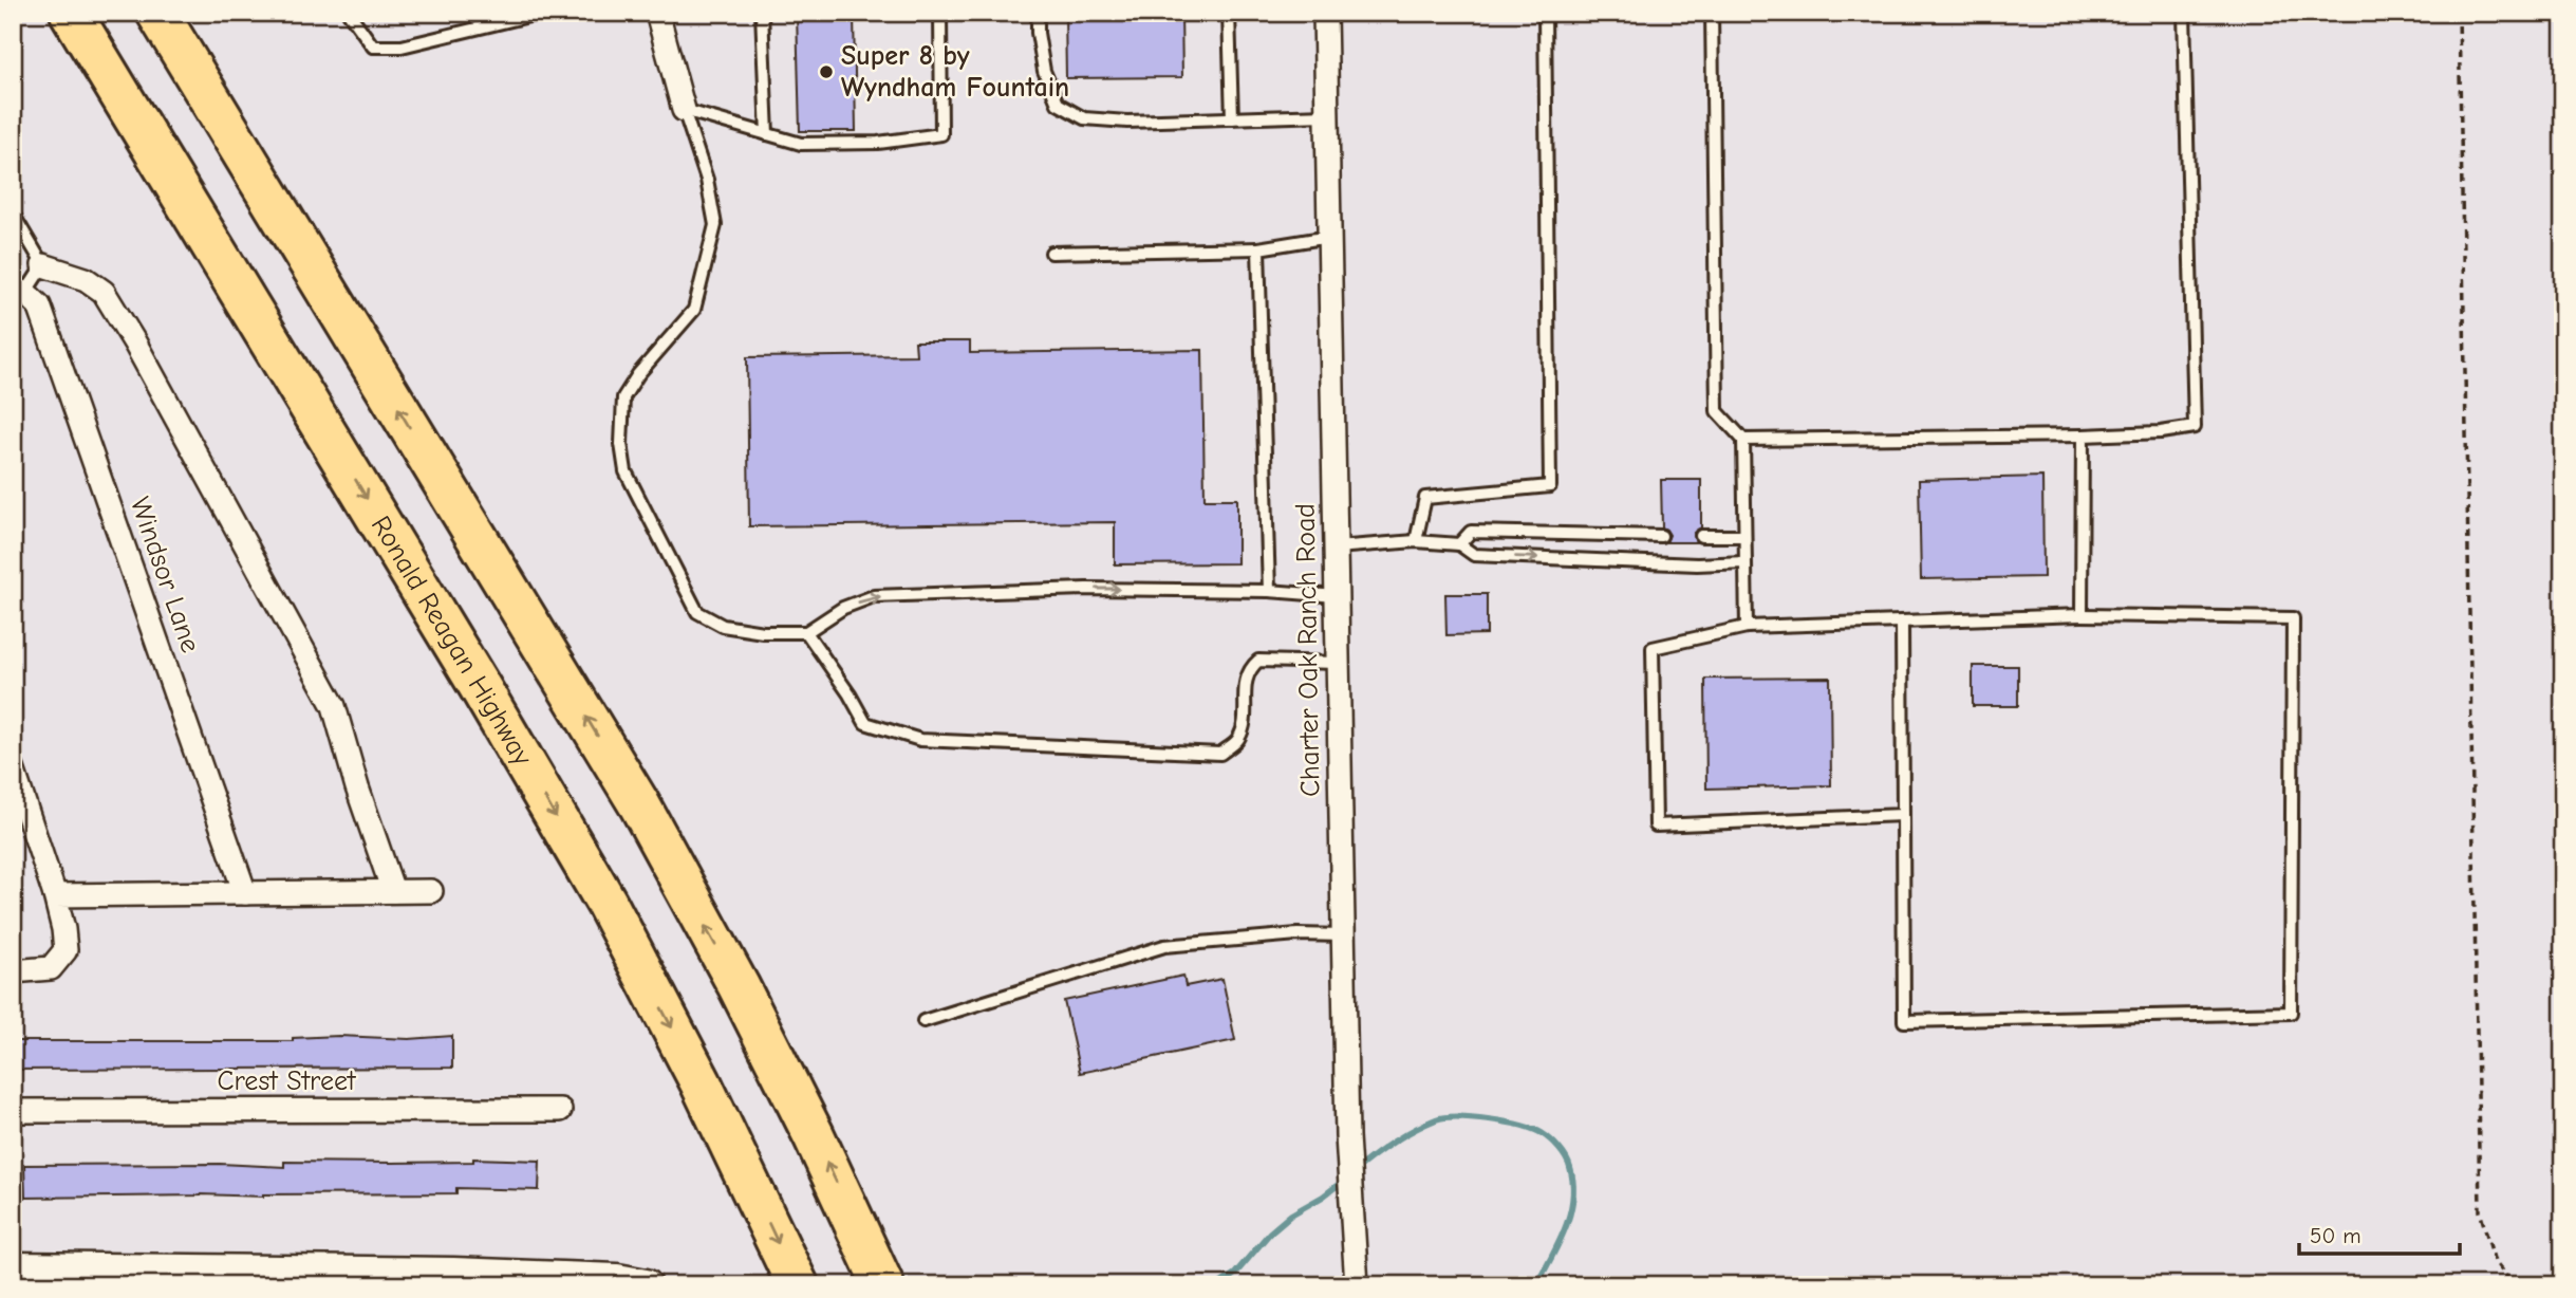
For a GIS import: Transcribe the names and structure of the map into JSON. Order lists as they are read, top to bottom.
{
  "streets": {
    "highway": ["Ronald Reagan Highway"],
    "street": ["Windsor Lane", "Charter Oak Ranch Road", "Crest Street"]
  },
  "places": ["Super 8 by Wyndham Fountain"],
  "scale_bar": "50 m"
}
